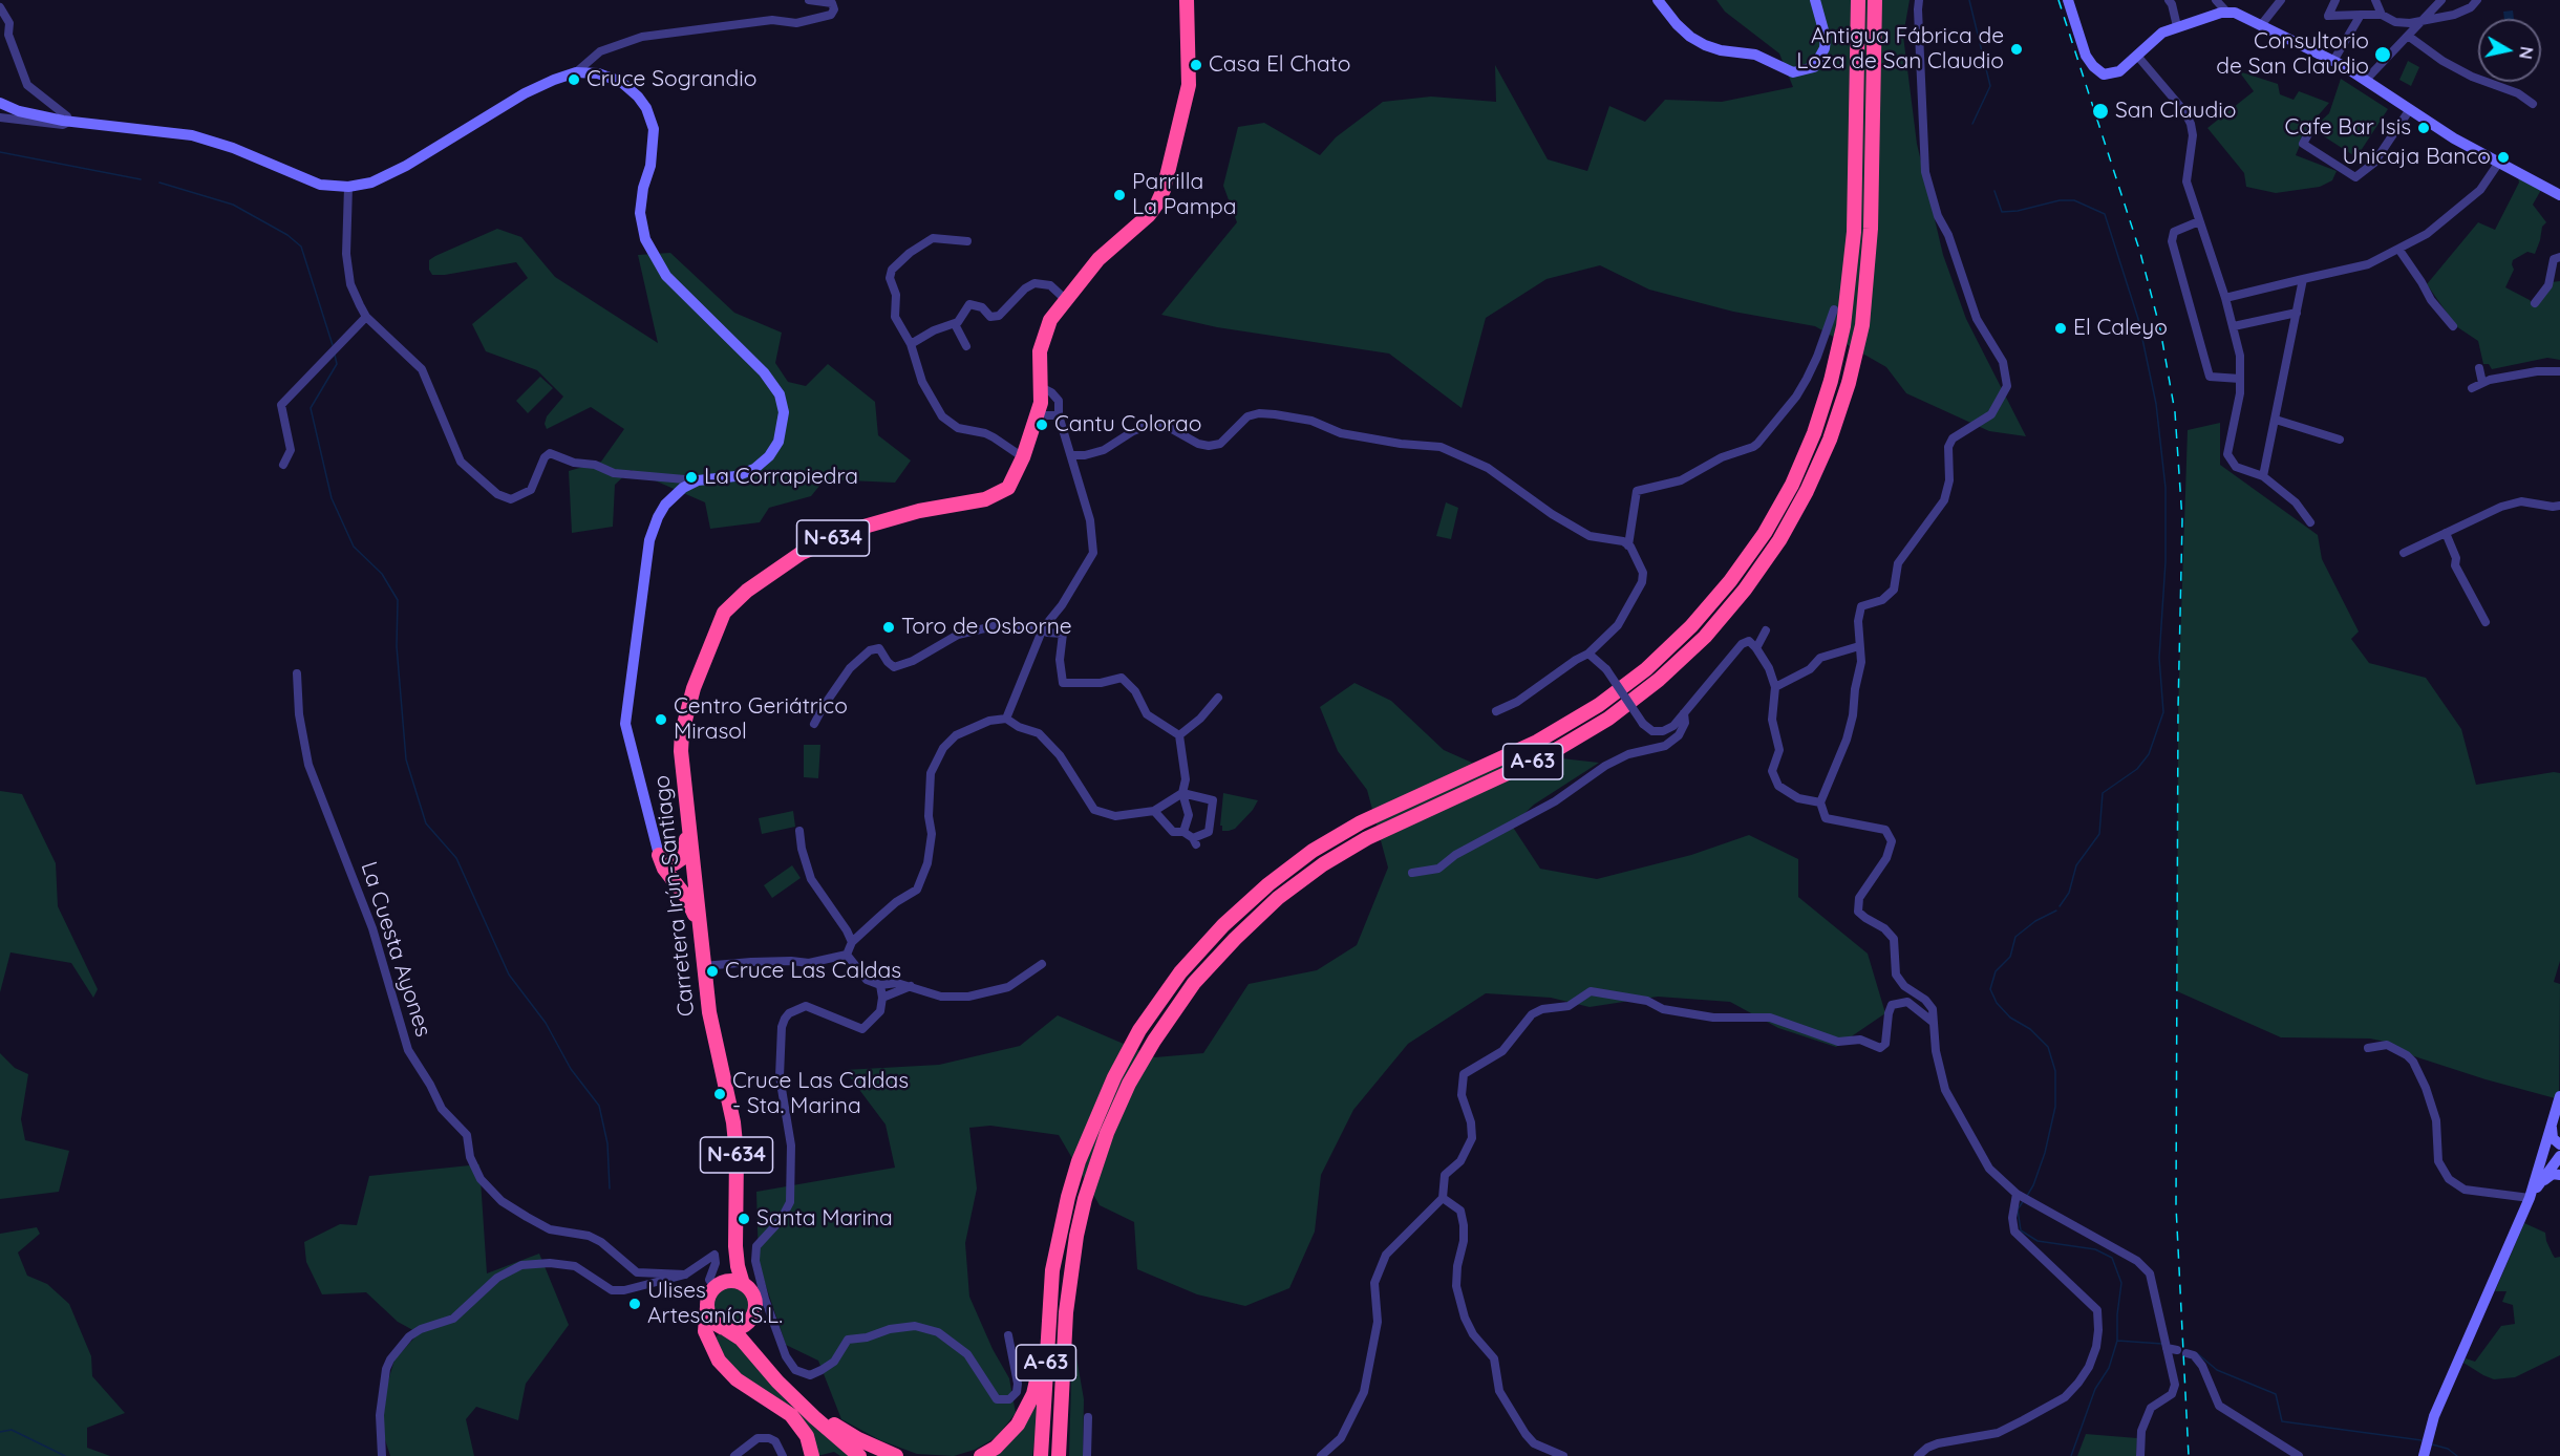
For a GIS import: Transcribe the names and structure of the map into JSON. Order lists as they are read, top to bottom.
{
  "streets": {
    "highway": ["N-634", "A-63", "Carretera Irún-Santiago"],
    "street": ["La Cuesta Ayones"]
  },
  "crossings": [
    ["N-634", "Carretera Irún-Santiago"]
  ],
  "places": [
    "Antigua Fábrica de Loza de San Claudio",
    "Consultorio de San Claudio",
    "Casa El Chato",
    "Cruce Sograndio",
    "San Claudio",
    "Cafe Bar Isis",
    "Unicaja Banco",
    "Parrilla La Pampa",
    "El Caleyo",
    "Cantu Colorao",
    "La Corrapiedra",
    "Toro de Osborne",
    "Centro Geriátrico Mirasol",
    "Cruce Las Caldas",
    "Cruce Las Caldas - Sta. Marina",
    "Santa Marina",
    "Ulises Artesanía S.L."
  ],
  "north": "right"
}
